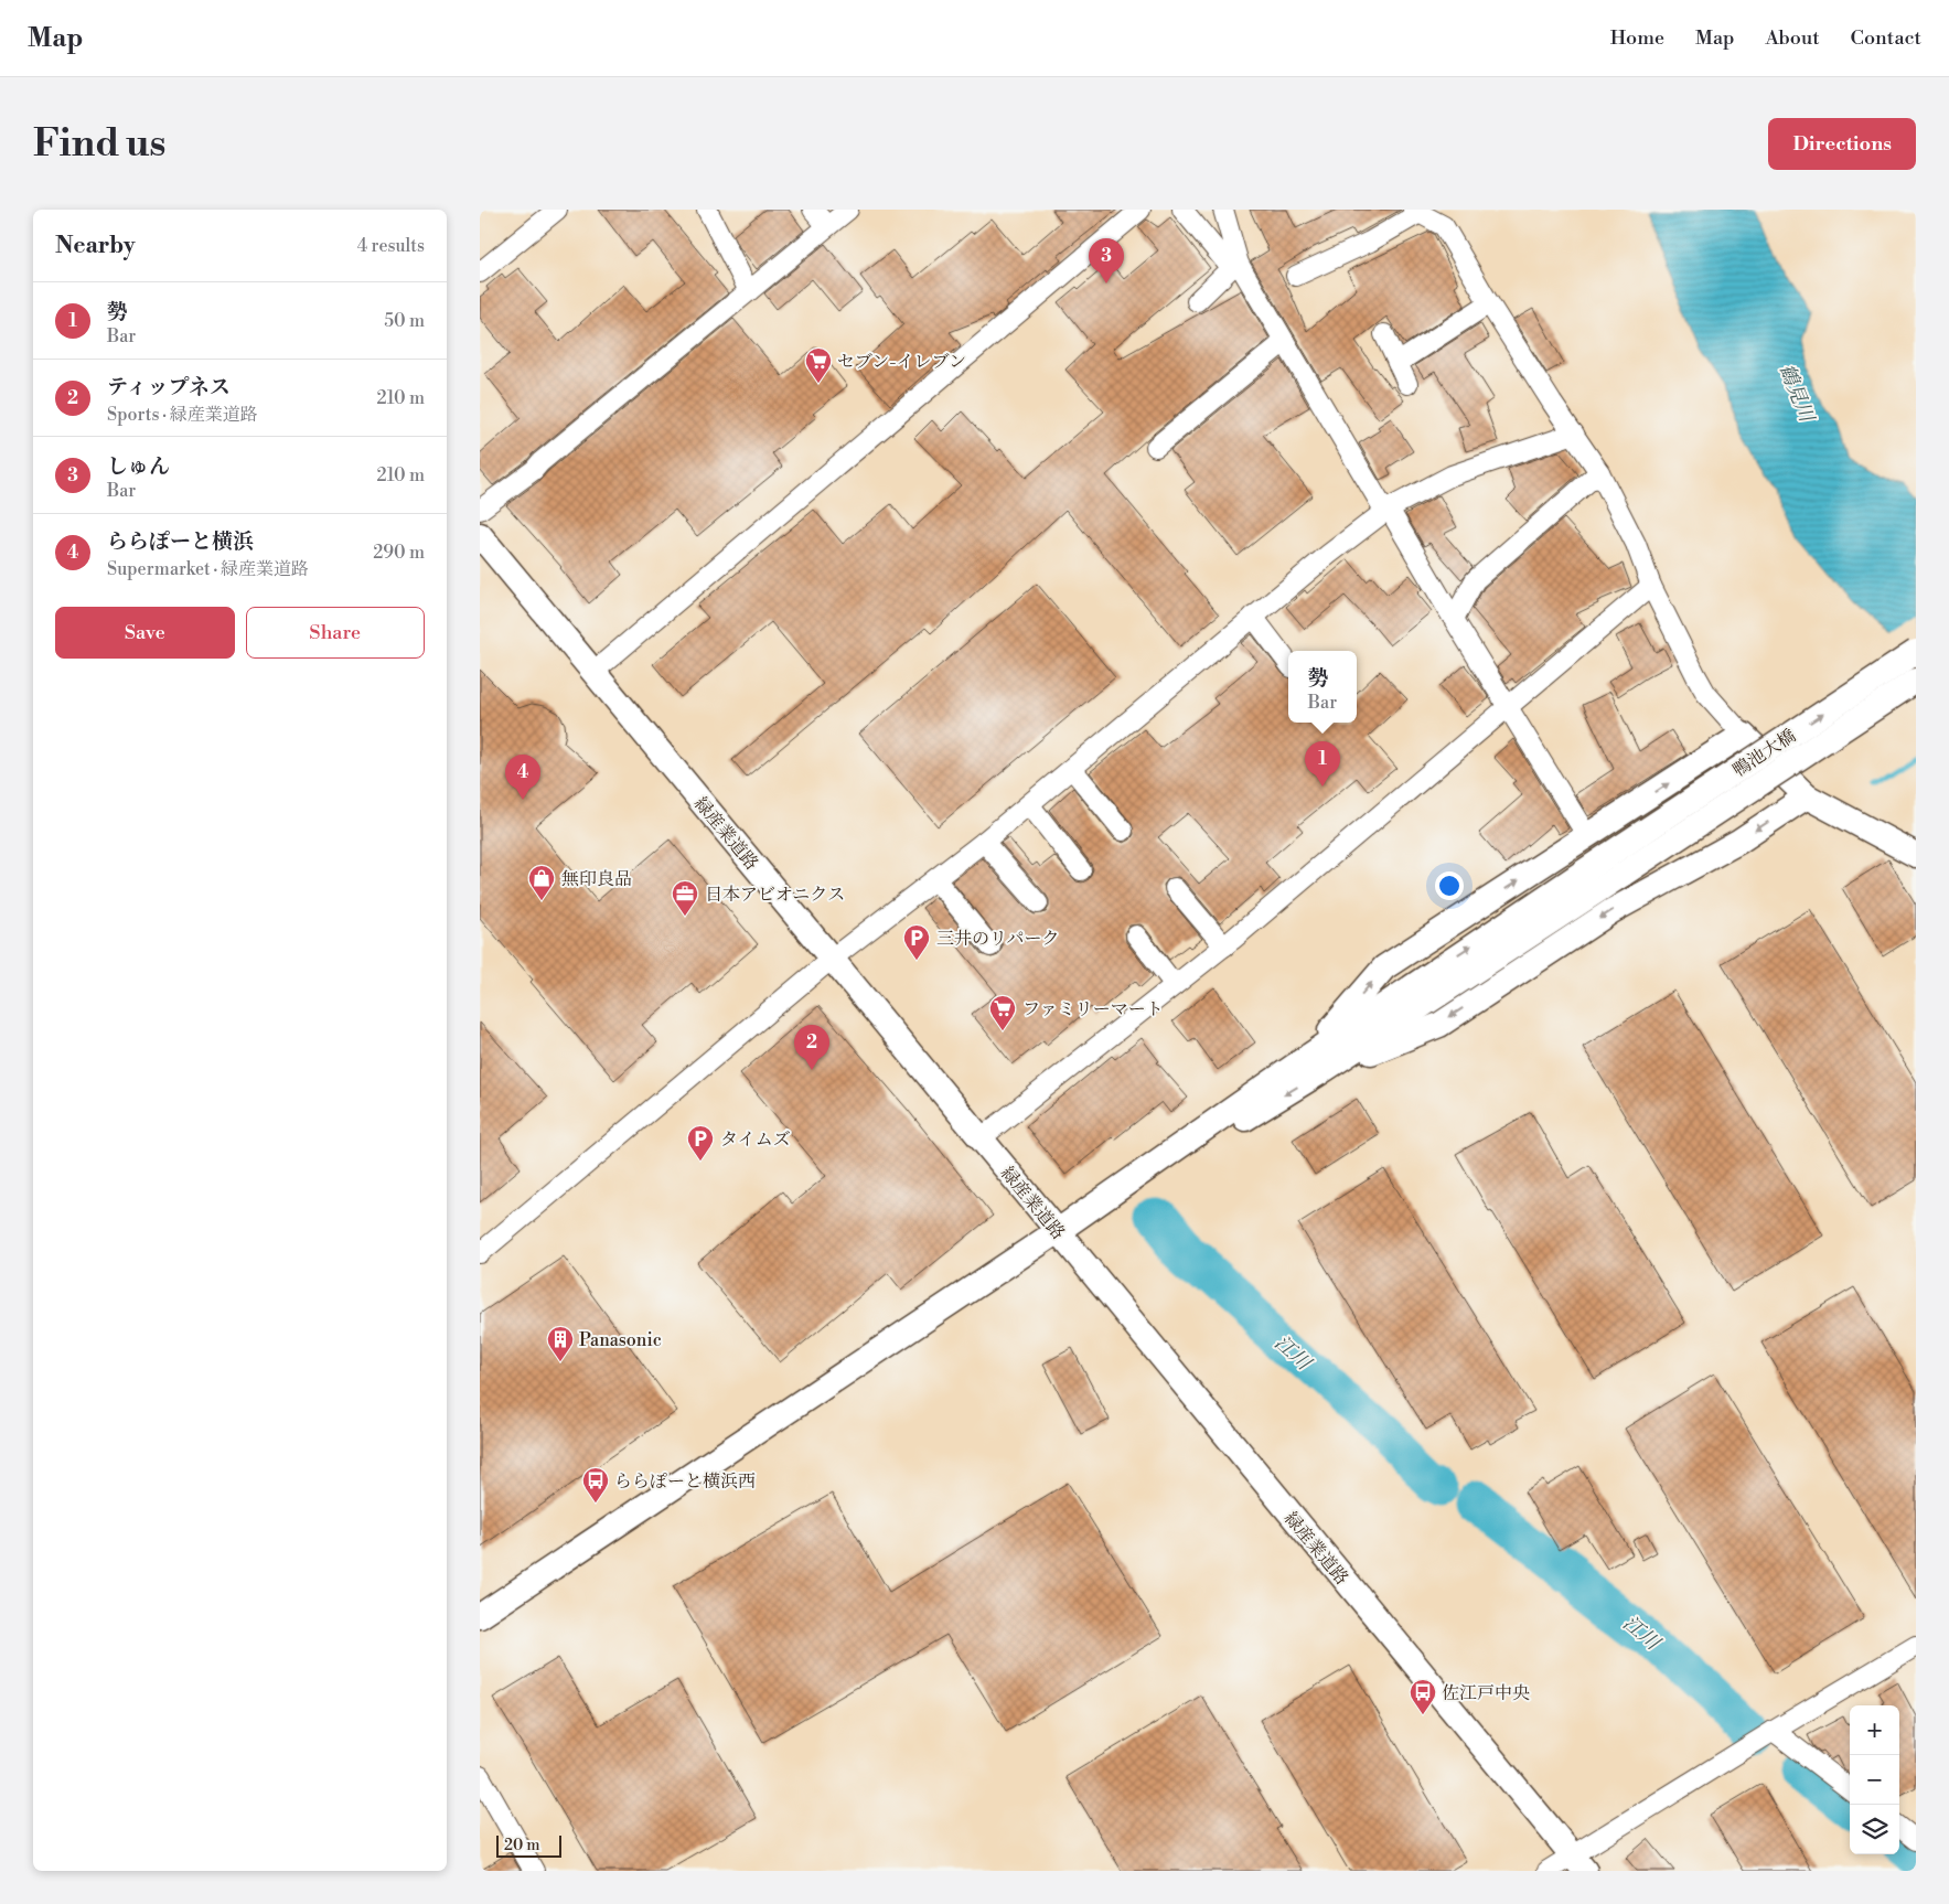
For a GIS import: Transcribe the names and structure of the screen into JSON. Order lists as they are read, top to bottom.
{
  "streets": {
    "street": ["鴨池大橋", "緑産業道路"]
  },
  "water": ["鶴見川", "江川"],
  "places": {
    "supermarket": ["セブン-イレブン", "ファミリーマート"],
    "shop": ["無印良品"],
    "office": ["日本アビオニクス"],
    "parking": ["三井のリパーク", "タイムズ"],
    "building": ["Panasonic"],
    "bus stop": ["ららぽーと横浜西", "佐江戸中央"]
  },
  "scale_bar": "20 m",
  "page": {
    "header": "Map",
    "nav": [
      "Home",
      "Map",
      "About",
      "Contact"
    ],
    "buttons": [
      "Directions",
      ["Save", "Share"]
    ],
    "title": "Find us",
    "heading": ["Nearby", "4 results"],
    "pins": [
      "3",
      "1",
      "4",
      "2"
    ],
    "list": [
      {
        "mark": "1",
        "name": "勢",
        "note": "Bar",
        "value": "50 m"
      },
      {
        "mark": "2",
        "name": "ティップネス",
        "note": "Sports · 緑産業道路",
        "value": "210 m"
      },
      {
        "mark": "3",
        "name": "しゅん",
        "note": "Bar",
        "value": "210 m"
      },
      {
        "mark": "4",
        "name": "ららぽーと横浜",
        "note": "Supermarket · 緑産業道路",
        "value": "290 m"
      }
    ],
    "popup": ["勢", "Bar"],
    "map_buttons": ["+", "−"],
    "scale": "20 m"
  }
}
